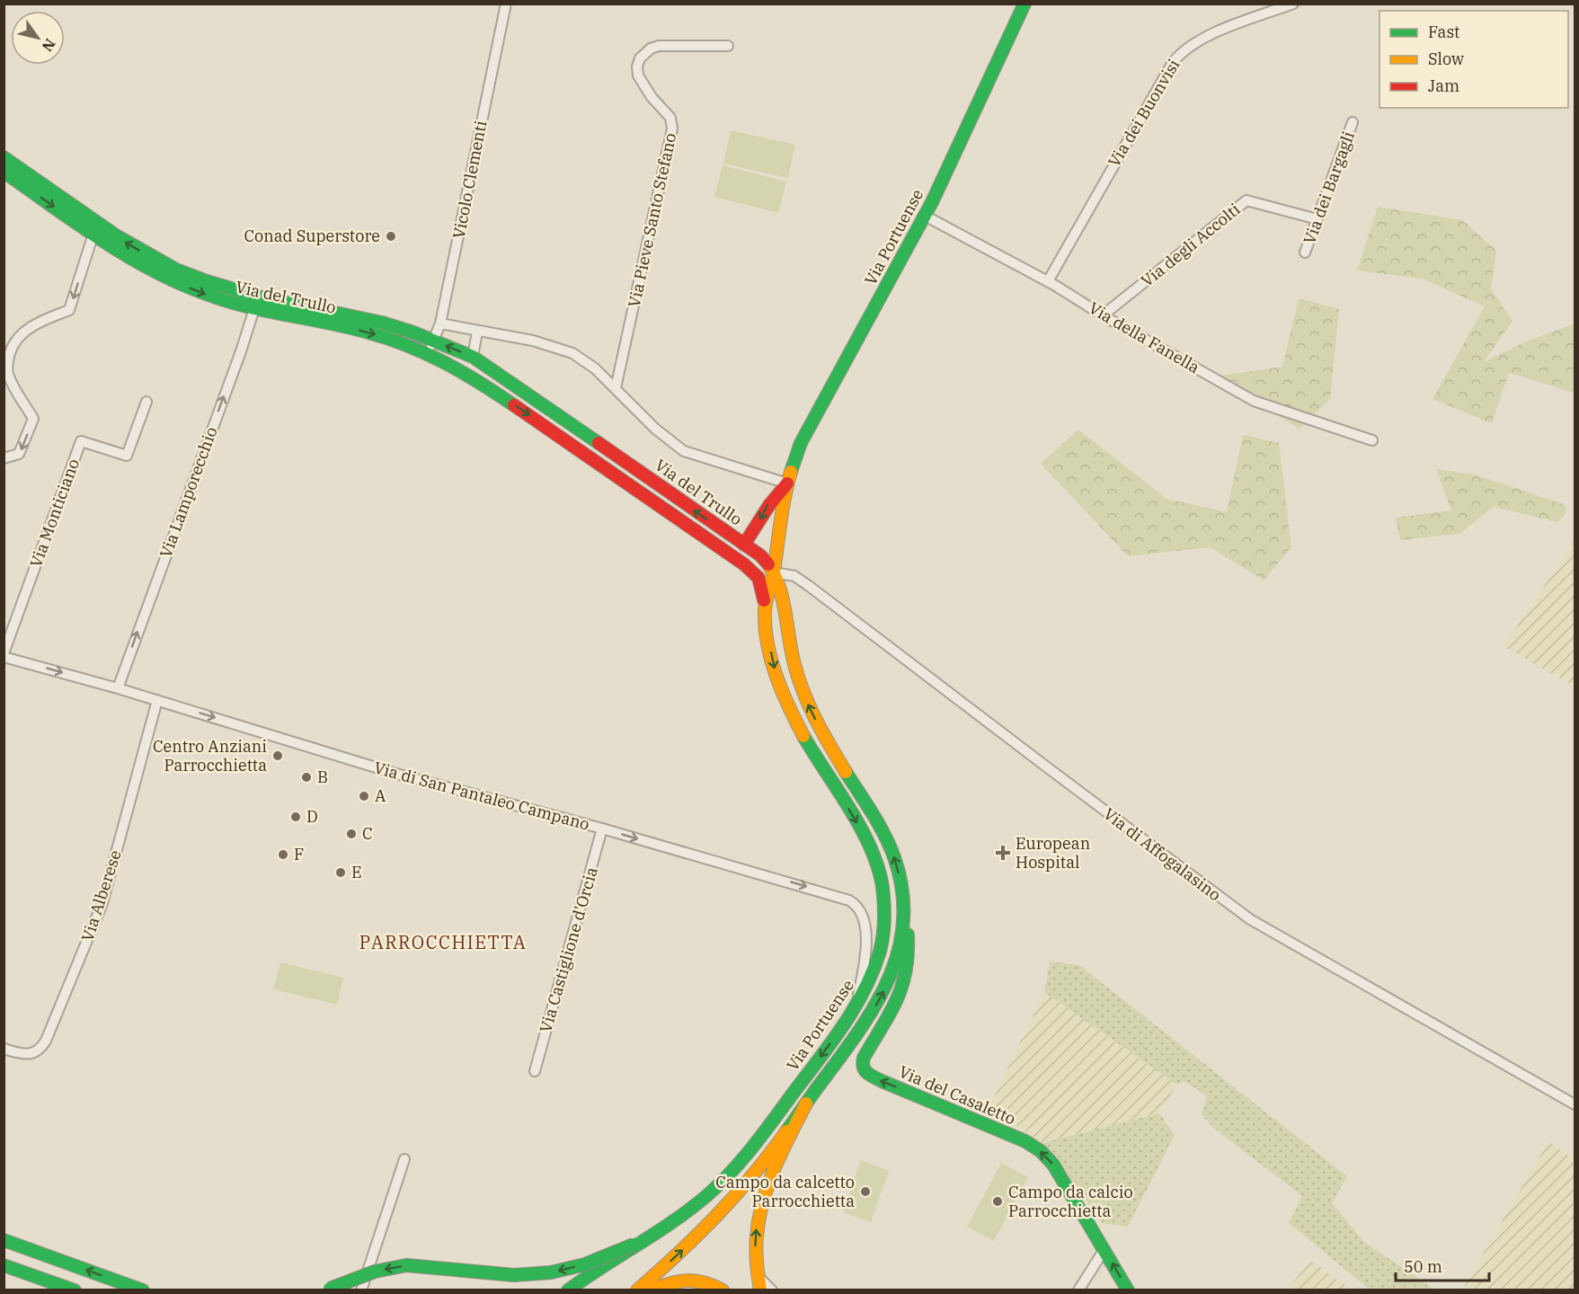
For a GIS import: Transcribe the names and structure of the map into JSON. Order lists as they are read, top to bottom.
{
  "streets": {
    "main road": ["Via Portuense", "Via del Trullo", "Via del Casaletto"],
    "street": [
      "Via dei Buonvisi",
      "Vicolo Clementi",
      "Via dei Bargagli",
      "Via Pieve Santo Stefano",
      "Via degli Accolti",
      "Via della Fanella",
      "Via Lamporecchio",
      "Via Monticiano",
      "Via di San Pantaleo Campano",
      "Via di Affogalasino",
      "Via Alberese",
      "Via Castiglione d'Orcia"
    ]
  },
  "crossings": [
    ["Via dei Buonvisi", "Via della Fanella"],
    ["Vicolo Clementi", "Via del Trullo"],
    ["Via dei Bargagli", "Via degli Accolti"],
    ["Via Pieve Santo Stefano", "Via del Trullo"],
    ["Via Portuense", "Via del Trullo"],
    ["Via Portuense", "Via della Fanella"],
    ["Via Portuense", "Via di San Pantaleo Campano"],
    ["Via Portuense", "Via di Affogalasino"],
    ["Via Portuense", "Via del Casaletto"],
    ["Via degli Accolti", "Via della Fanella"],
    ["Via del Trullo", "Via Lamporecchio"],
    ["Via del Trullo", "Via di Affogalasino"],
    ["Via Lamporecchio", "Via di San Pantaleo Campano"],
    ["Via Monticiano", "Via di San Pantaleo Campano"],
    ["Via di San Pantaleo Campano", "Via Alberese"],
    ["Via di San Pantaleo Campano", "Via Castiglione d'Orcia"]
  ],
  "one_way": ["Via Lamporecchio", "Via di San Pantaleo Campano", "Via del Casaletto"],
  "districts": ["PARROCCHIETTA"],
  "places": {
    "other": [
      "Conad Superstore",
      "Centro Anziani Parrocchietta",
      "B",
      "A",
      "D",
      "C",
      "F",
      "E",
      "Campo da calcetto Parrocchietta",
      "Campo da calcio Parrocchietta"
    ],
    "health": ["European Hospital"]
  },
  "legend": ["Fast", "Slow", "Jam"],
  "scale_bar": "50 m",
  "north": "bottom right"
}
